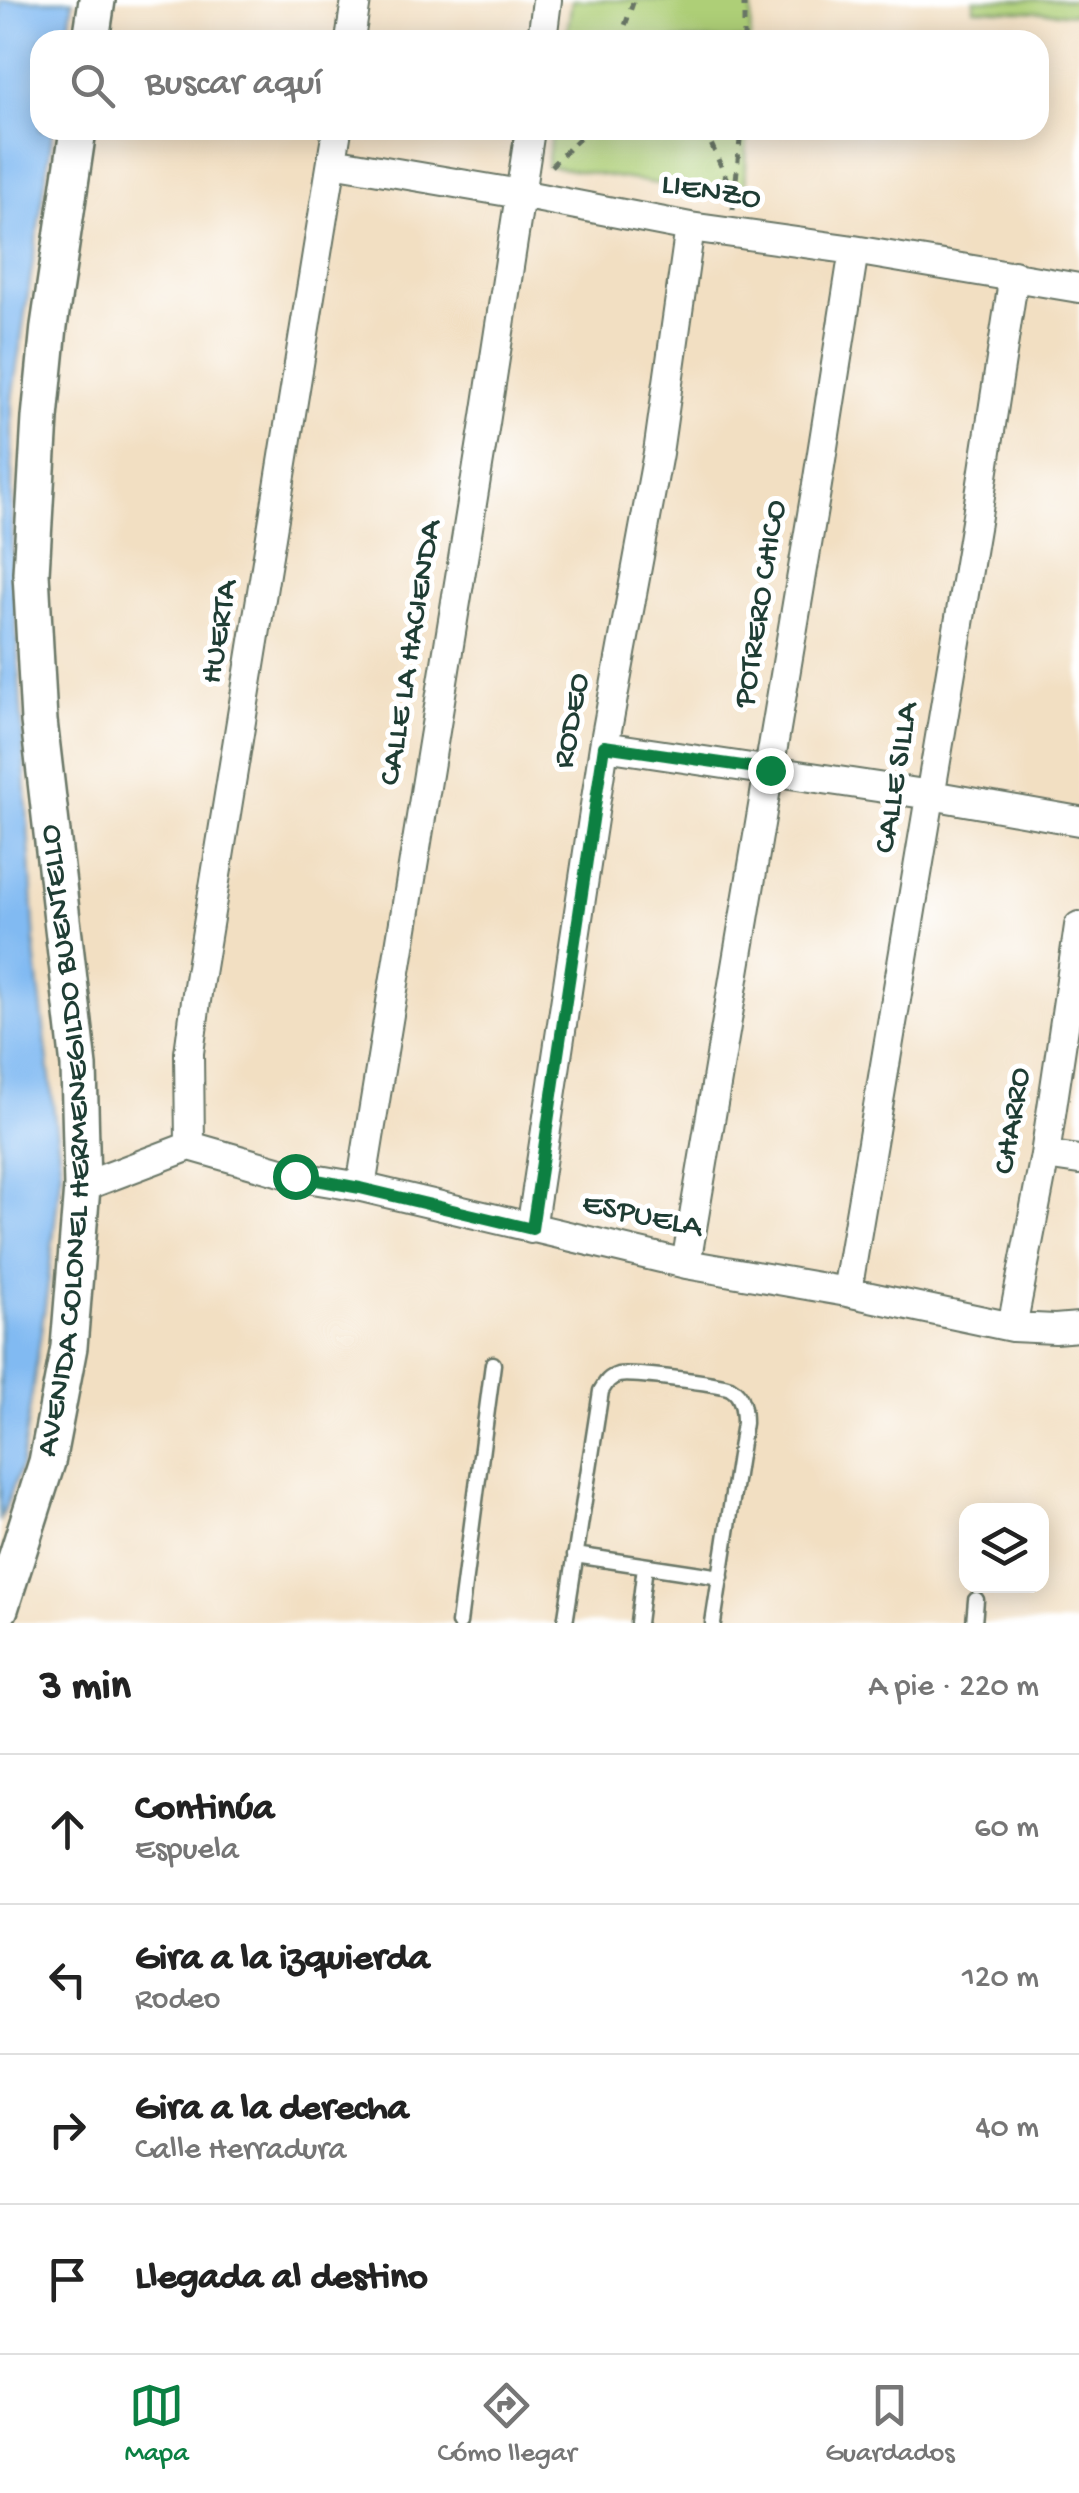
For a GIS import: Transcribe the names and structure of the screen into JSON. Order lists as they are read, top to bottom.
{
  "streets": {
    "street": [
      "LIENZO",
      "POTRERO CHICO",
      "HUERTA",
      "CALLE LA HACIENDA",
      "RODEO",
      "CALLE SILLA",
      "CHARRO",
      "AVENIDA COLONEL HERMENEGILDO BUENTELLO",
      "ESPUELA"
    ]
  },
  "crossings": [
    ["LIENZO", "POTRERO CHICO"],
    ["LIENZO", "HUERTA"],
    ["LIENZO", "CALLE LA HACIENDA"],
    ["LIENZO", "RODEO"],
    ["LIENZO", "CALLE SILLA"],
    ["POTRERO CHICO", "ESPUELA"],
    ["HUERTA", "ESPUELA"],
    ["CALLE LA HACIENDA", "ESPUELA"],
    ["RODEO", "ESPUELA"],
    ["CALLE SILLA", "ESPUELA"],
    ["CHARRO", "ESPUELA"]
  ],
  "page": {
    "search": "Buscar aquí",
    "heading": ["3 min", "A pie · 220 m"],
    "list": [
      ["Continúa", "Espuela", "60 m"],
      ["Gira a la izquierda", "Rodeo", "120 m"],
      ["Gira a la derecha", "Calle Herradura", "40 m"],
      "Llegada al destino"
    ],
    "nav": ["Mapa", "Cómo llegar", "Guardados"]
  }
}
